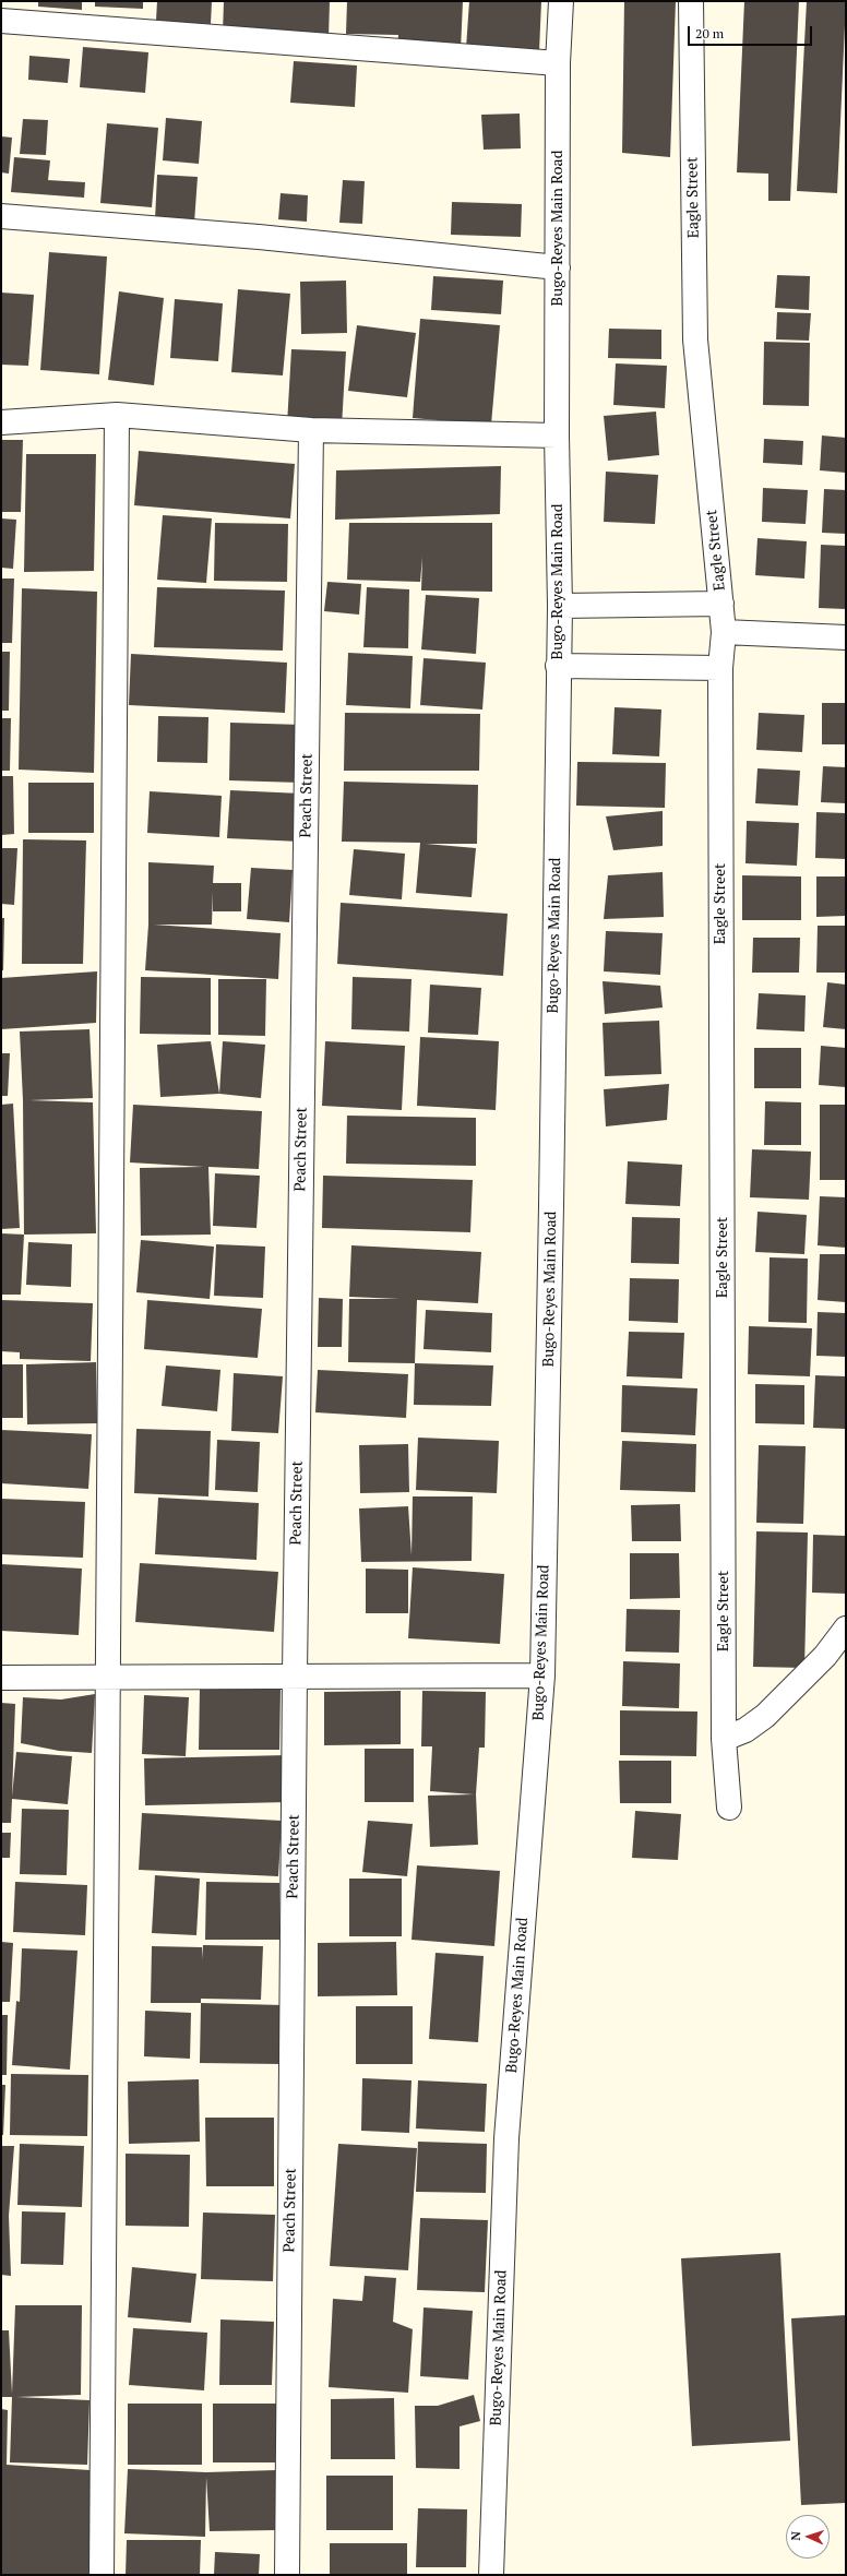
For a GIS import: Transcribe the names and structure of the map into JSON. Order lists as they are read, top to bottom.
{
  "streets": {
    "street": ["Eagle Street", "Bugo-Reyes Main Road", "Peach Street"]
  },
  "scale_bar": "20 m",
  "north": "left"
}
